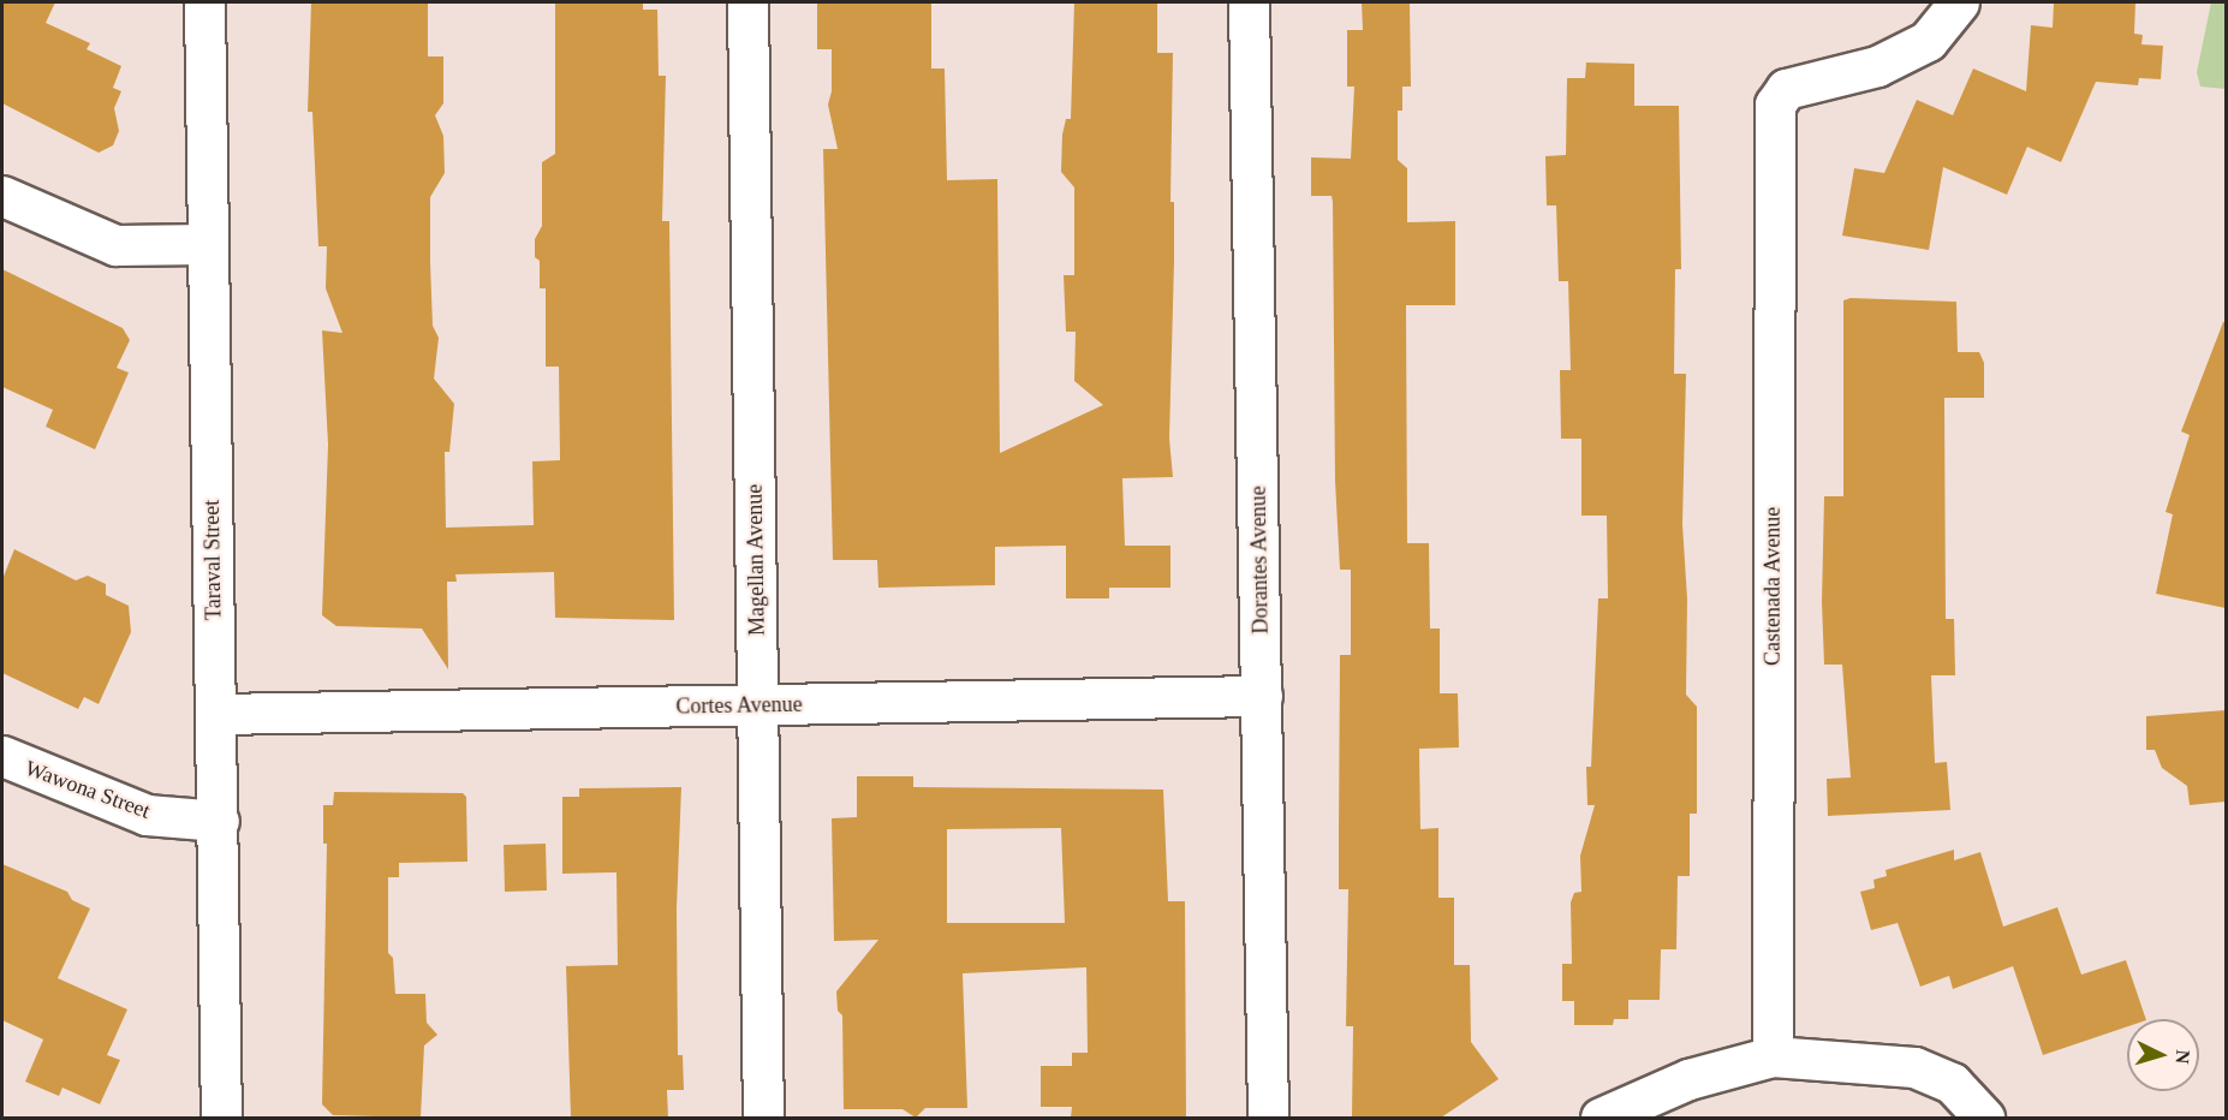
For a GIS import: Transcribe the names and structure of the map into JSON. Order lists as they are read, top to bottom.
{
  "streets": {
    "street": [
      "Taraval Street",
      "Magellan Avenue",
      "Dorantes Avenue",
      "Castenada Avenue",
      "Cortes Avenue",
      "Wawona Street"
    ]
  },
  "crossings": [
    ["Taraval Street", "Cortes Avenue"],
    ["Taraval Street", "Wawona Street"],
    ["Magellan Avenue", "Cortes Avenue"],
    ["Dorantes Avenue", "Cortes Avenue"]
  ],
  "north": "right"
}
